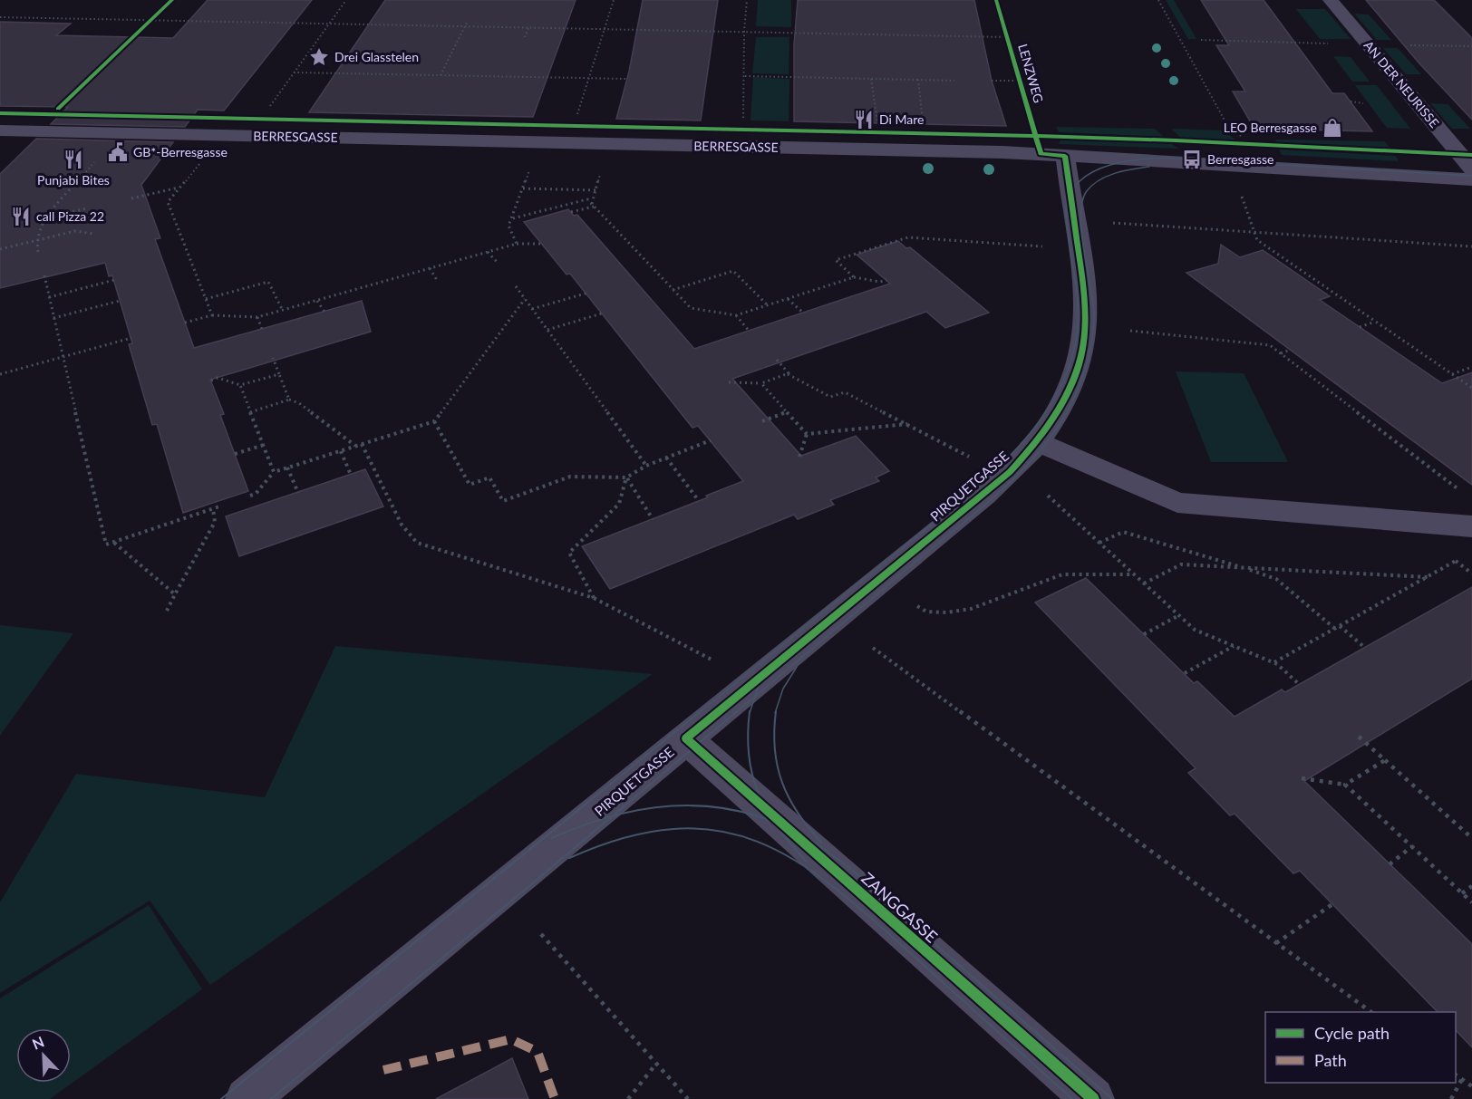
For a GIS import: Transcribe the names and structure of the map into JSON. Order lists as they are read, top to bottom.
{
  "streets": {
    "street": [
      "AN DER NEURISSE",
      "BERRESGASSE",
      "PIRQUETGASSE",
      "ZANGGASSE"
    ],
    "cycle path": ["LENZWEG"]
  },
  "crossings": [
    ["BERRESGASSE", "PIRQUETGASSE"],
    ["PIRQUETGASSE", "ZANGGASSE"]
  ],
  "places": {
    "place": ["Drei Glasstelen"],
    "restaurant": ["Di Mare", "Punjabi Bites", "call Pizza 22"],
    "shop": ["LEO Berresgasse"],
    "public building": ["GB*-Berresgasse"],
    "bus stop": ["Berresgasse"]
  },
  "legend": ["Cycle path", "Path"],
  "north": "top left"
}
